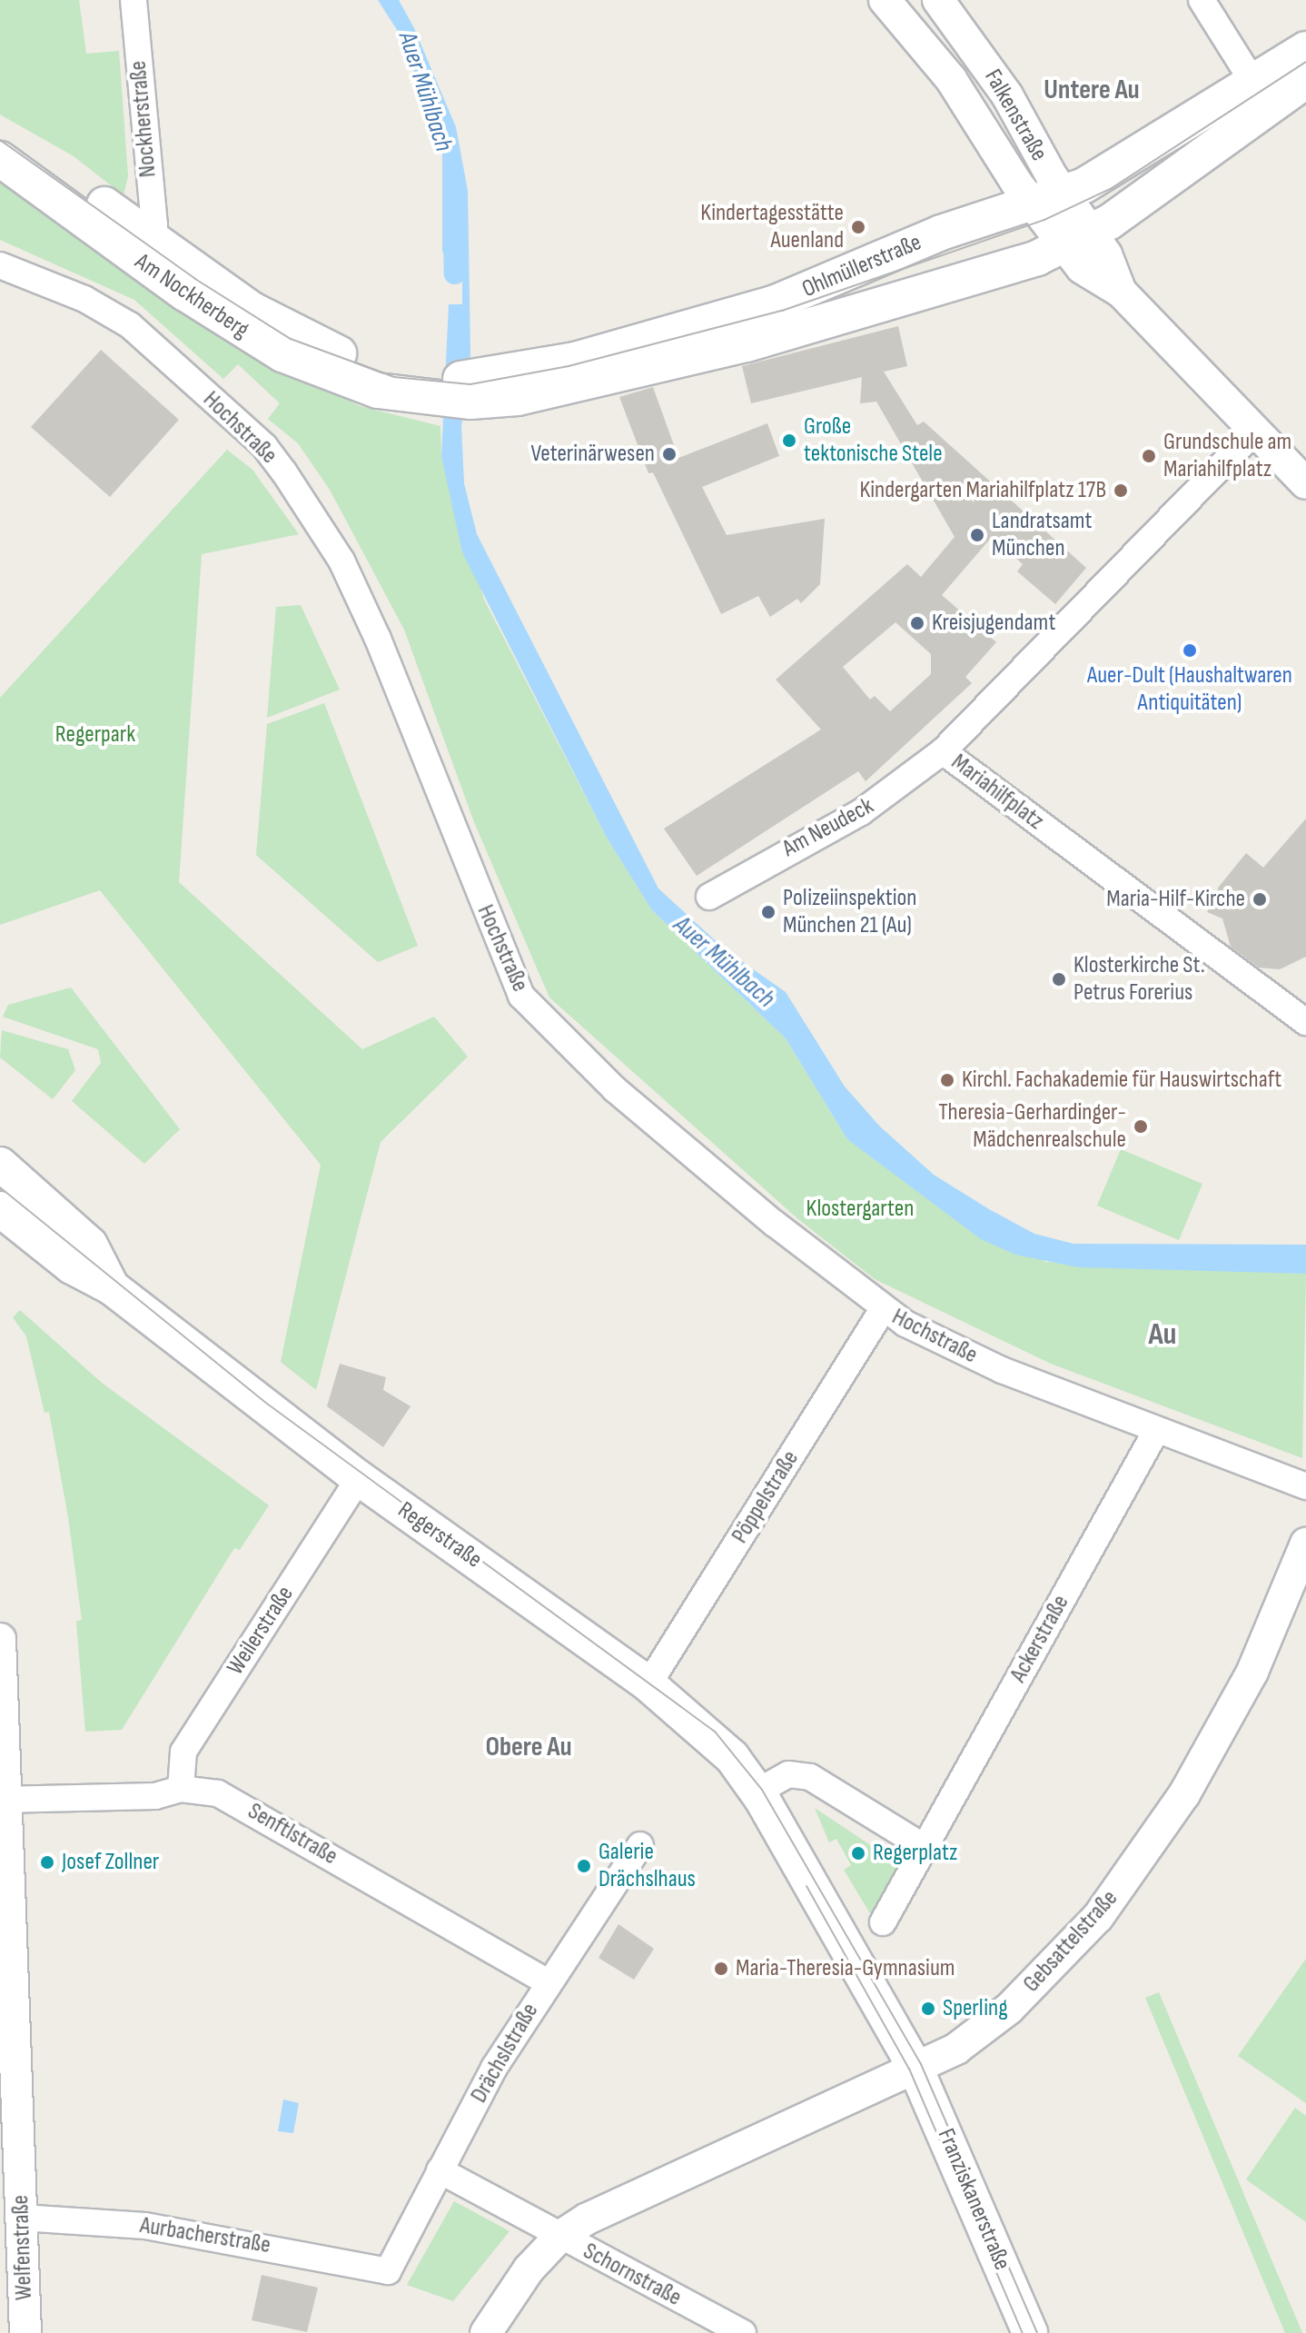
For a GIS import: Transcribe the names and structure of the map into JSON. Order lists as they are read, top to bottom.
{
  "streets": {
    "main road": [
      "Ohlmüllerstraße",
      "Am Nockherberg",
      "Regerstraße",
      "Franziskanerstraße"
    ],
    "street": [
      "Falkenstraße",
      "Nockherstraße",
      "Hochstraße",
      "Mariahilfplatz",
      "Am Neudeck",
      "Pöppelstraße",
      "Weilerstraße",
      "Ackerstraße",
      "Senftlstraße",
      "Gebsattelstraße",
      "Drächslstraße",
      "Aurbacherstraße",
      "Welfenstraße",
      "Schornstraße"
    ]
  },
  "crossings": [
    ["Falkenstraße", "Ohlmüllerstraße"],
    ["Nockherstraße", "Am Nockherberg"],
    ["Ohlmüllerstraße", "Am Nockherberg"],
    ["Hochstraße", "Pöppelstraße"],
    ["Hochstraße", "Ackerstraße"],
    ["Mariahilfplatz", "Am Neudeck"],
    ["Pöppelstraße", "Regerstraße"],
    ["Regerstraße", "Weilerstraße"],
    ["Weilerstraße", "Senftlstraße"],
    ["Senftlstraße", "Drächslstraße"],
    ["Senftlstraße", "Welfenstraße"],
    ["Gebsattelstraße", "Franziskanerstraße"],
    ["Gebsattelstraße", "Schornstraße"],
    ["Drächslstraße", "Aurbacherstraße"],
    ["Drächslstraße", "Schornstraße"],
    ["Aurbacherstraße", "Welfenstraße"]
  ],
  "districts": ["Untere Au", "Au", "Obere Au"],
  "water": ["Auer Mühlbach"],
  "parks": ["Regerpark", "Klostergarten"],
  "places": [
    "Kindertagesstätte Auenland",
    "Große tektonische Stele",
    "Veterinärwesen",
    "Grundschule am Mariahilfplatz",
    "Kindergarten Mariahilfplatz 17B",
    "Landratsamt München",
    "Kreisjugendamt",
    "Auer-Dult (Haushaltwaren Antiquitäten)",
    "Maria-Hilf-Kirche",
    "Polizeiinspektion München 21 (Au)",
    "Klosterkirche St. Petrus Forerius",
    "Kirchl. Fachakademie für Hauswirtschaft",
    "Theresia-Gerhardinger- Mädchenrealschule",
    "Regerplatz",
    "Josef Zollner",
    "Galerie Drächslhaus",
    "Maria-Theresia-Gymnasium",
    "Sperling"
  ]
}
